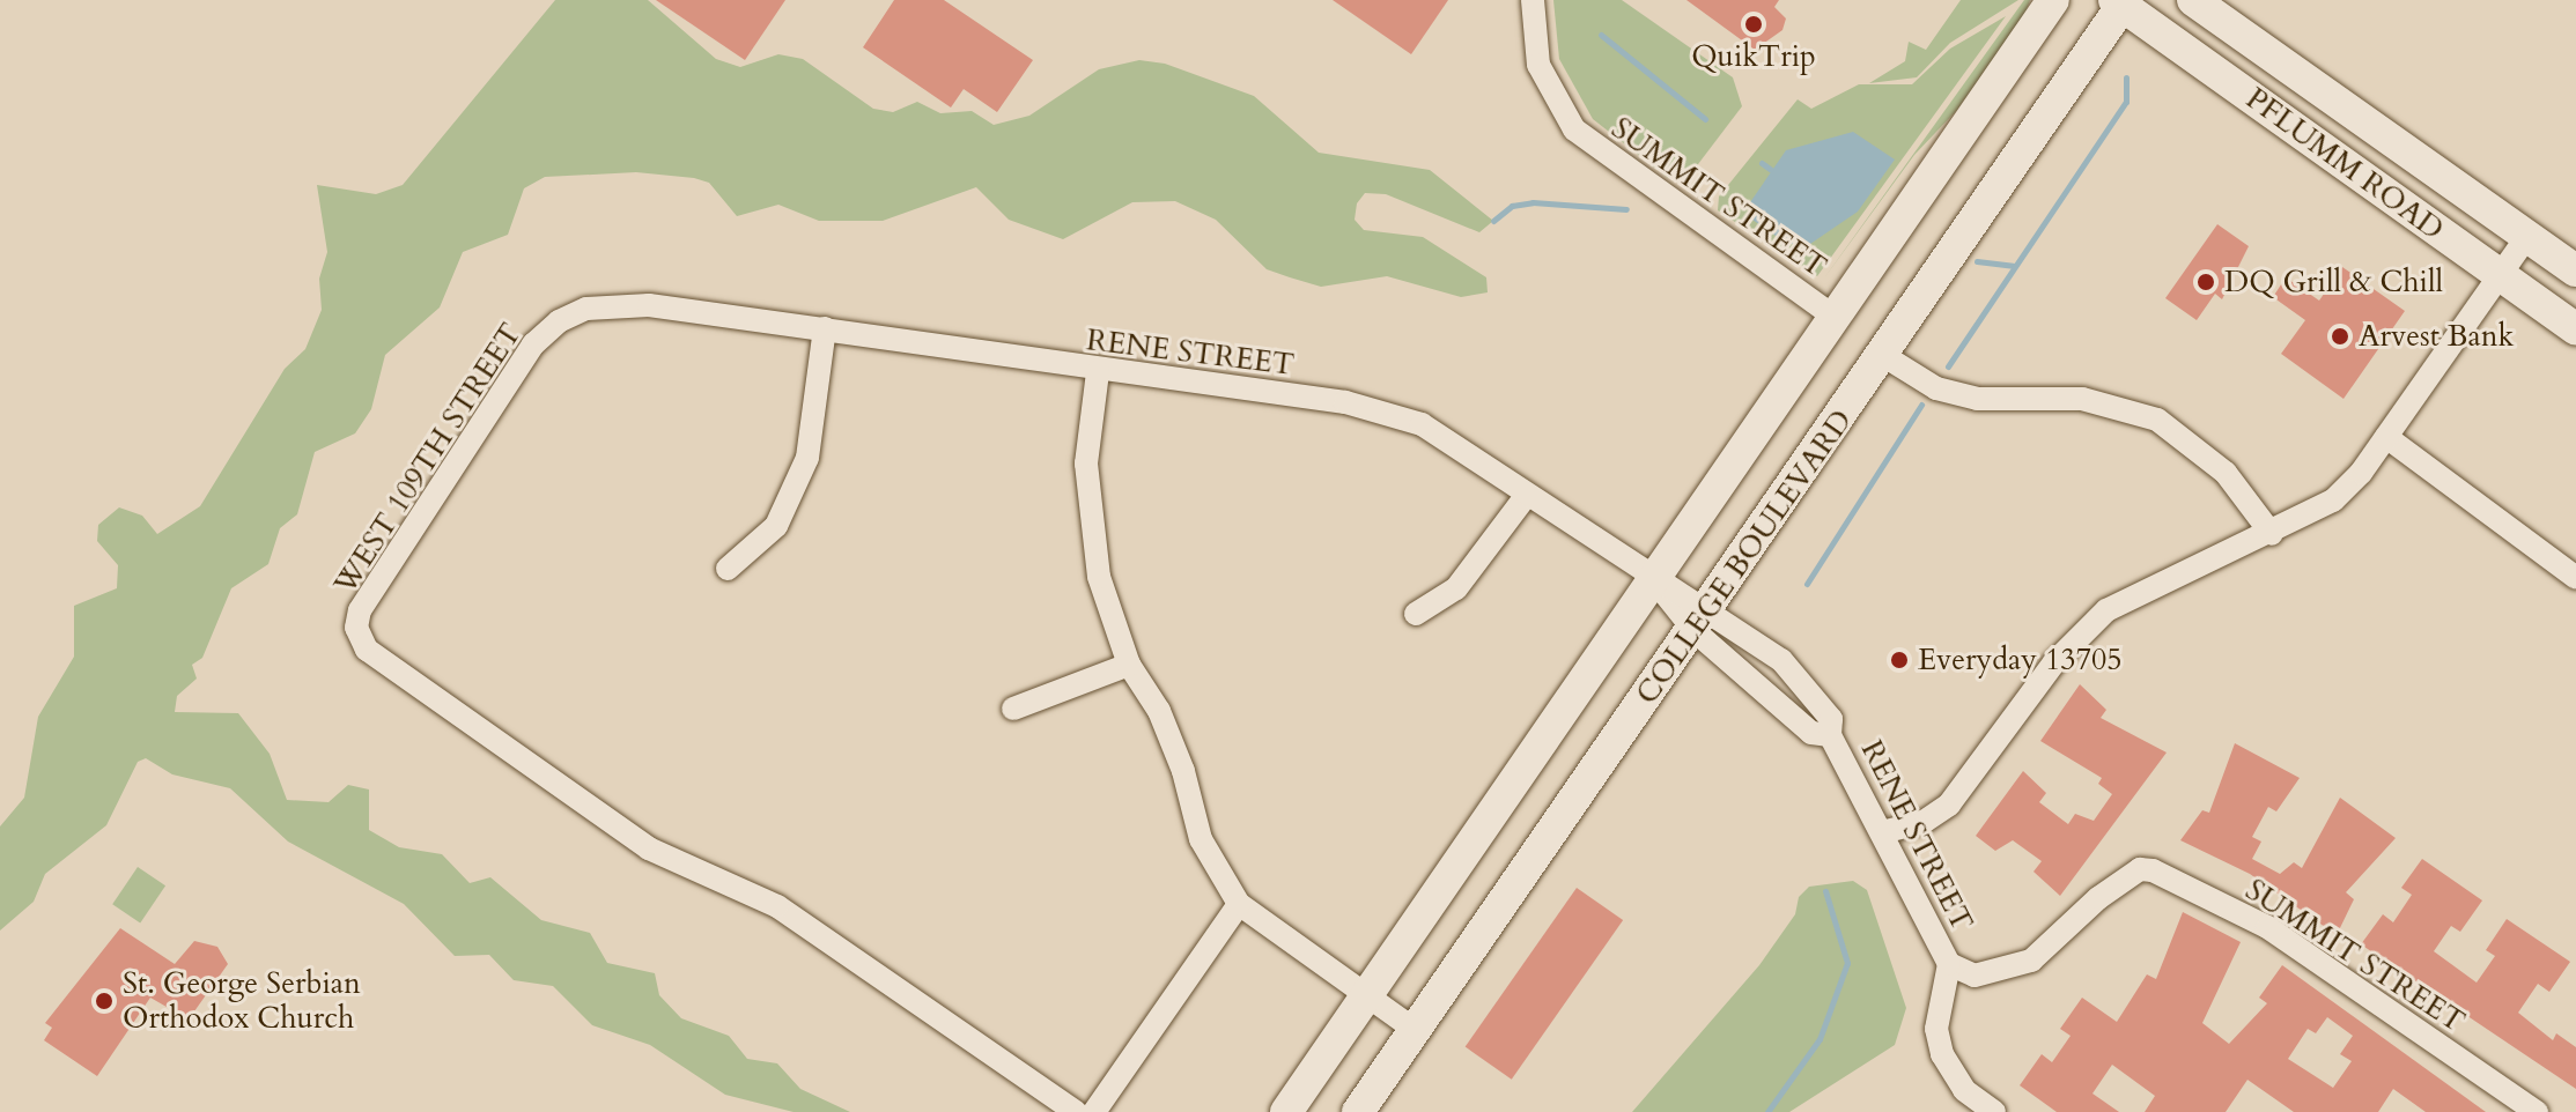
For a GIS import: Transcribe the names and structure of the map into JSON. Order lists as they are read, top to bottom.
{
  "streets": {
    "main road": ["PFLUMM ROAD", "COLLEGE BOULEVARD"],
    "street": ["SUMMIT STREET", "RENE STREET", "WEST 109TH STREET"]
  },
  "crossings": [
    ["PFLUMM ROAD", "COLLEGE BOULEVARD"],
    ["SUMMIT STREET", "RENE STREET"],
    ["SUMMIT STREET", "COLLEGE BOULEVARD"],
    ["RENE STREET", "WEST 109TH STREET"],
    ["RENE STREET", "COLLEGE BOULEVARD"]
  ],
  "places": [
    "QuikTrip",
    "DQ Grill & Chill",
    "Arvest Bank",
    "Everyday 13705",
    "St. George Serbian Orthodox Church"
  ]
}
